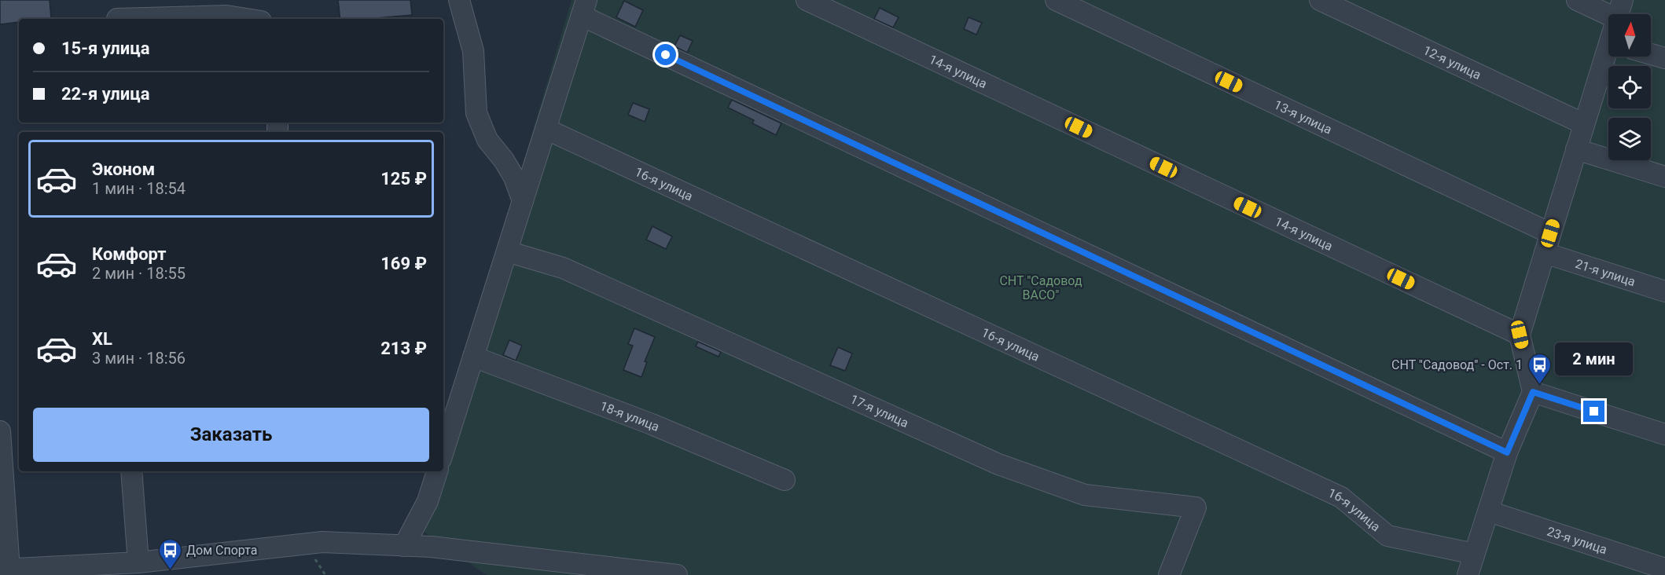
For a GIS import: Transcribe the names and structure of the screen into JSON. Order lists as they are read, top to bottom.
{
  "streets": {
    "street": [
      "12-я улица",
      "14-я улица",
      "13-я улица",
      "16-я улица",
      "21-я улица",
      "17-я улица",
      "18-я улица",
      "23-я улица"
    ]
  },
  "parks": ["СНТ \"Садовод ВАСО\""],
  "places": {
    "bus stop": ["СНТ \"Садовод\" - Ост. 1", "Дом Спорта"]
  },
  "north": "top",
  "page": {
    "banner": ["15-я улица", "22-я улица"],
    "list": [
      {
        "name": "Эконом",
        "note": "1 мин · 18:54",
        "value": "125 ₽"
      },
      {
        "name": "Комфорт",
        "note": "2 мин · 18:55",
        "value": "169 ₽"
      },
      {
        "name": "XL",
        "note": "3 мин · 18:56",
        "value": "213 ₽"
      }
    ],
    "bubble": "2 мин",
    "buttons": "Заказать"
  }
}
